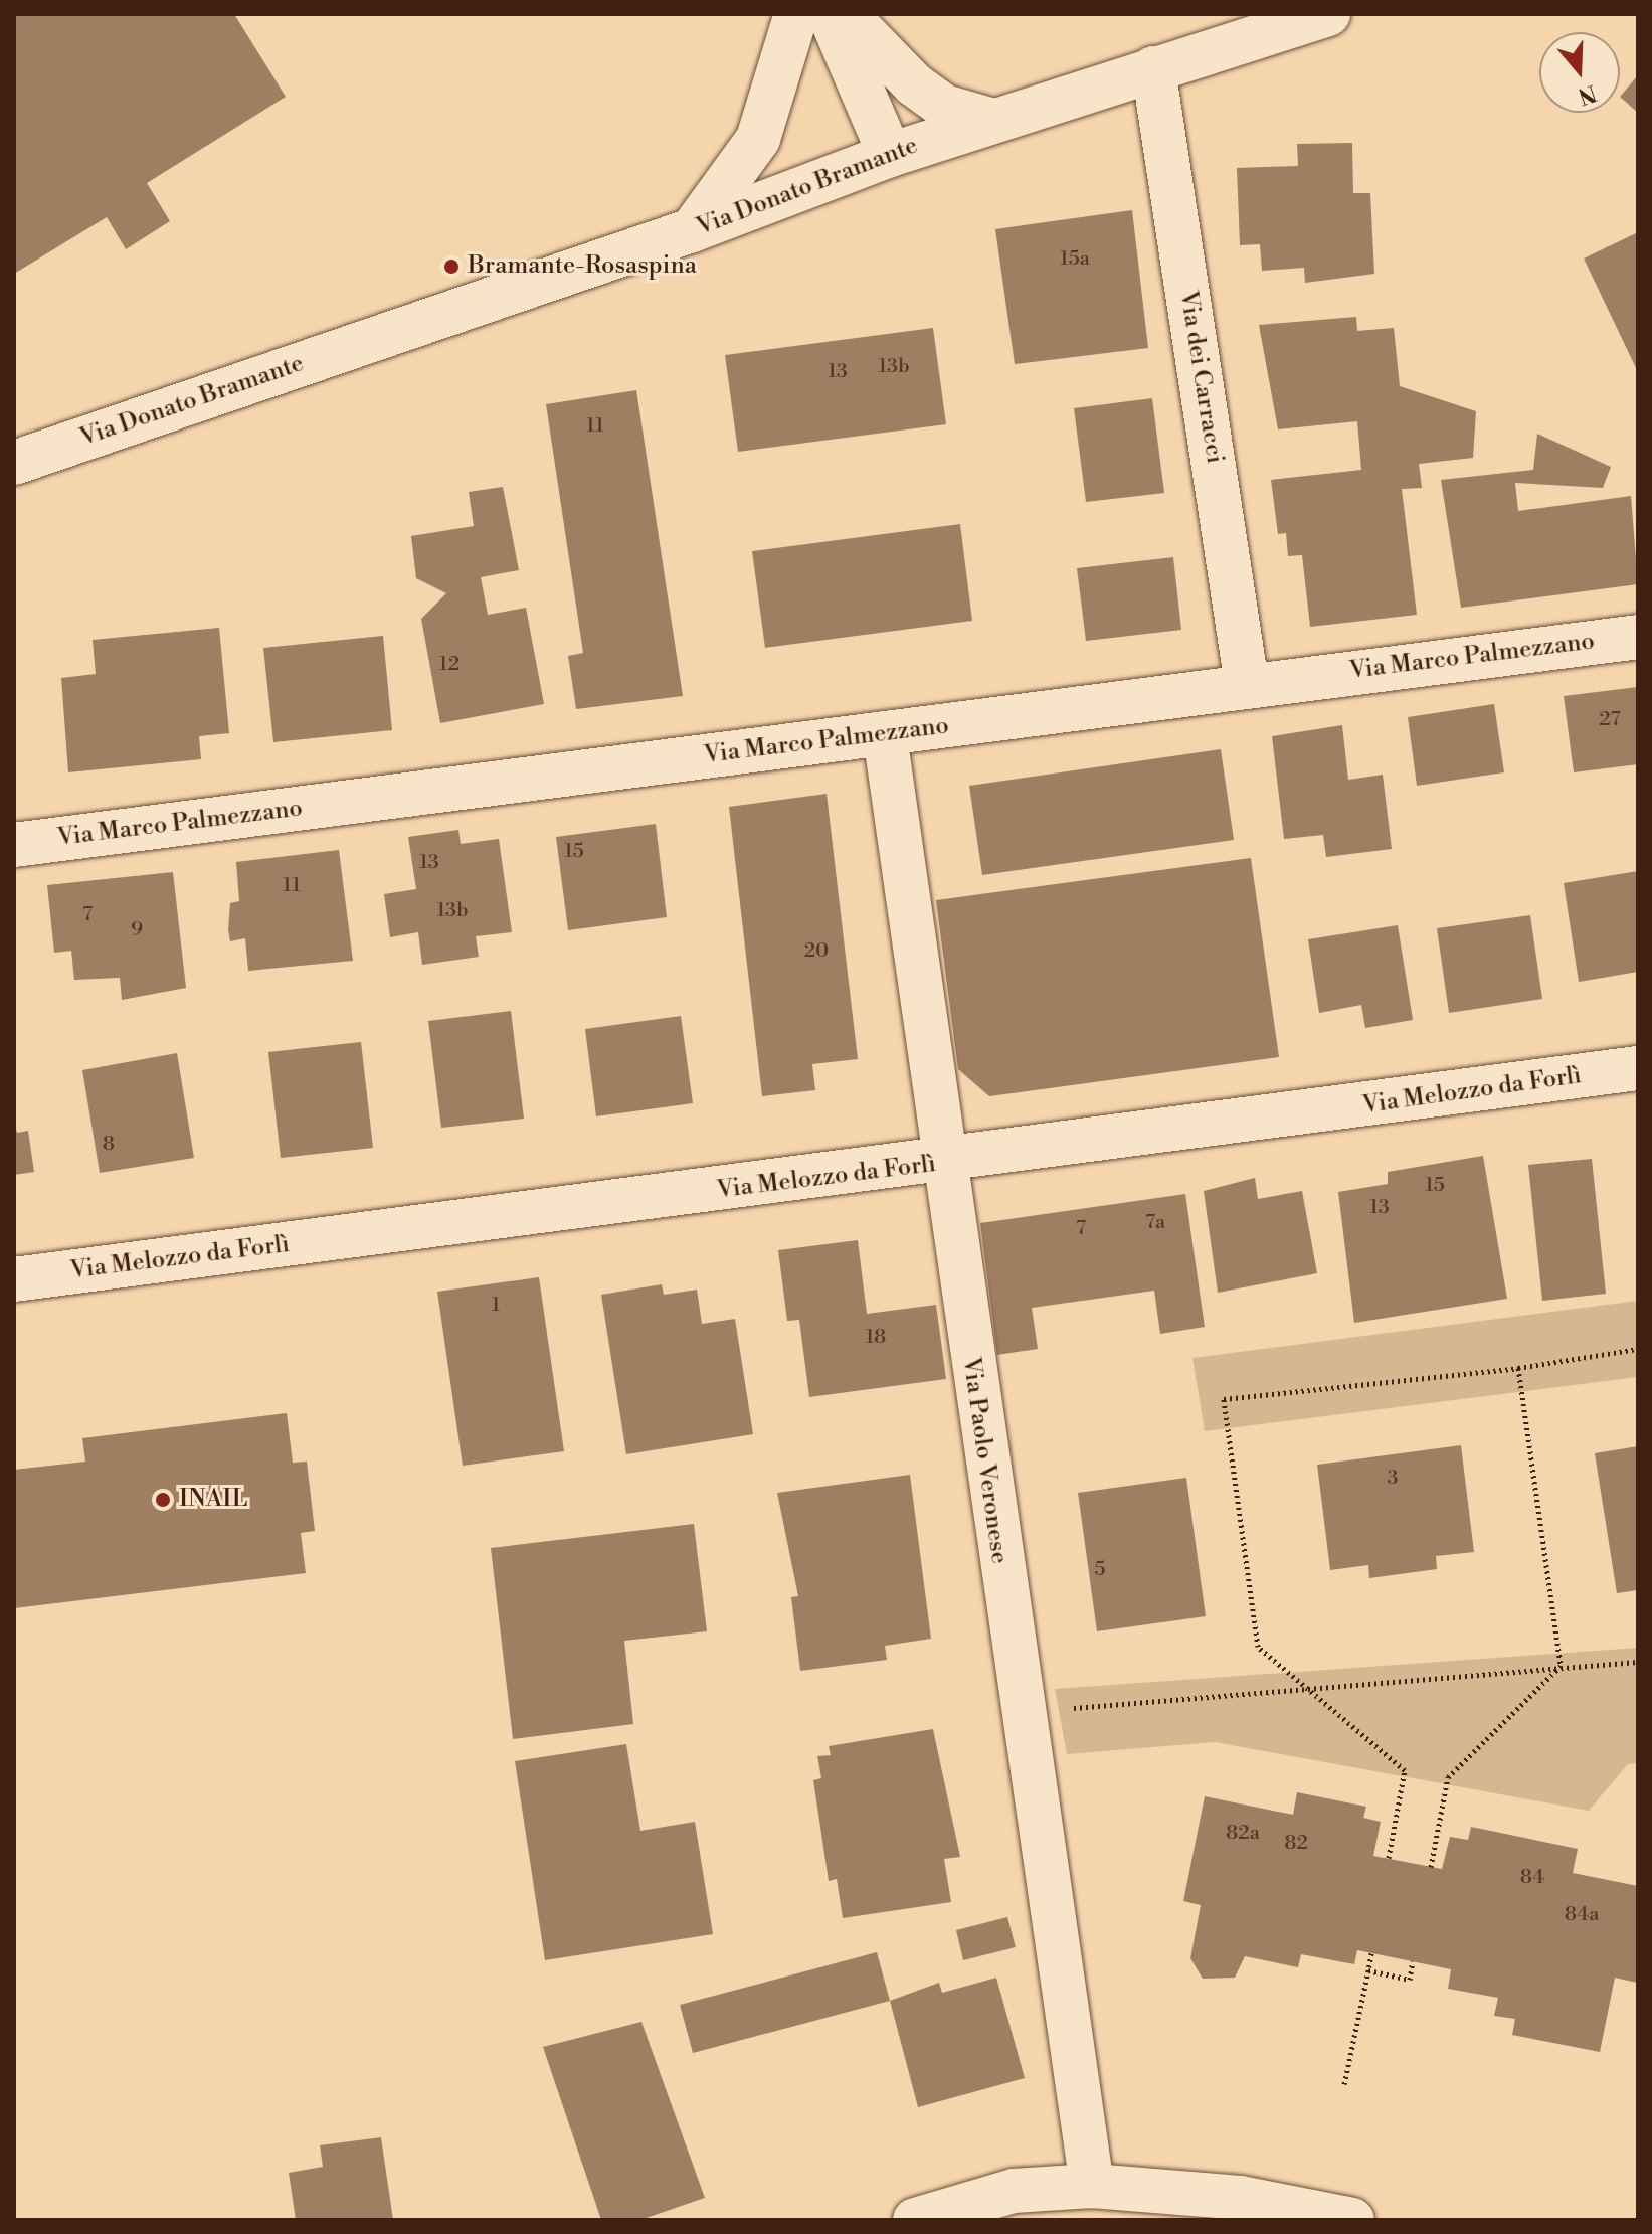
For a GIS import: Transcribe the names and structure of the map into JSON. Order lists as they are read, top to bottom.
{
  "streets": {
    "street": [
      "Via Donato Bramante",
      "Via dei Carracci",
      "Via Marco Palmezzano",
      "Via Melozzo da Forlì",
      "Via Paolo Veronese"
    ]
  },
  "crossings": [
    ["Via Donato Bramante", "Via dei Carracci"],
    ["Via dei Carracci", "Via Marco Palmezzano"],
    ["Via Marco Palmezzano", "Via Paolo Veronese"],
    ["Via Melozzo da Forlì", "Via Paolo Veronese"]
  ],
  "places": ["Bramante-Rosaspina", "INAIL"],
  "house_numbers": [
    "15a",
    "13b",
    "13",
    "11",
    "12",
    "27",
    "15",
    "13",
    "11",
    "13b",
    "7",
    "9",
    "20",
    "8",
    "15",
    "13",
    "7a",
    "7",
    "1",
    "18",
    "3",
    "5",
    "82a",
    "82",
    "84",
    "84a"
  ],
  "north": "bottom"
}
